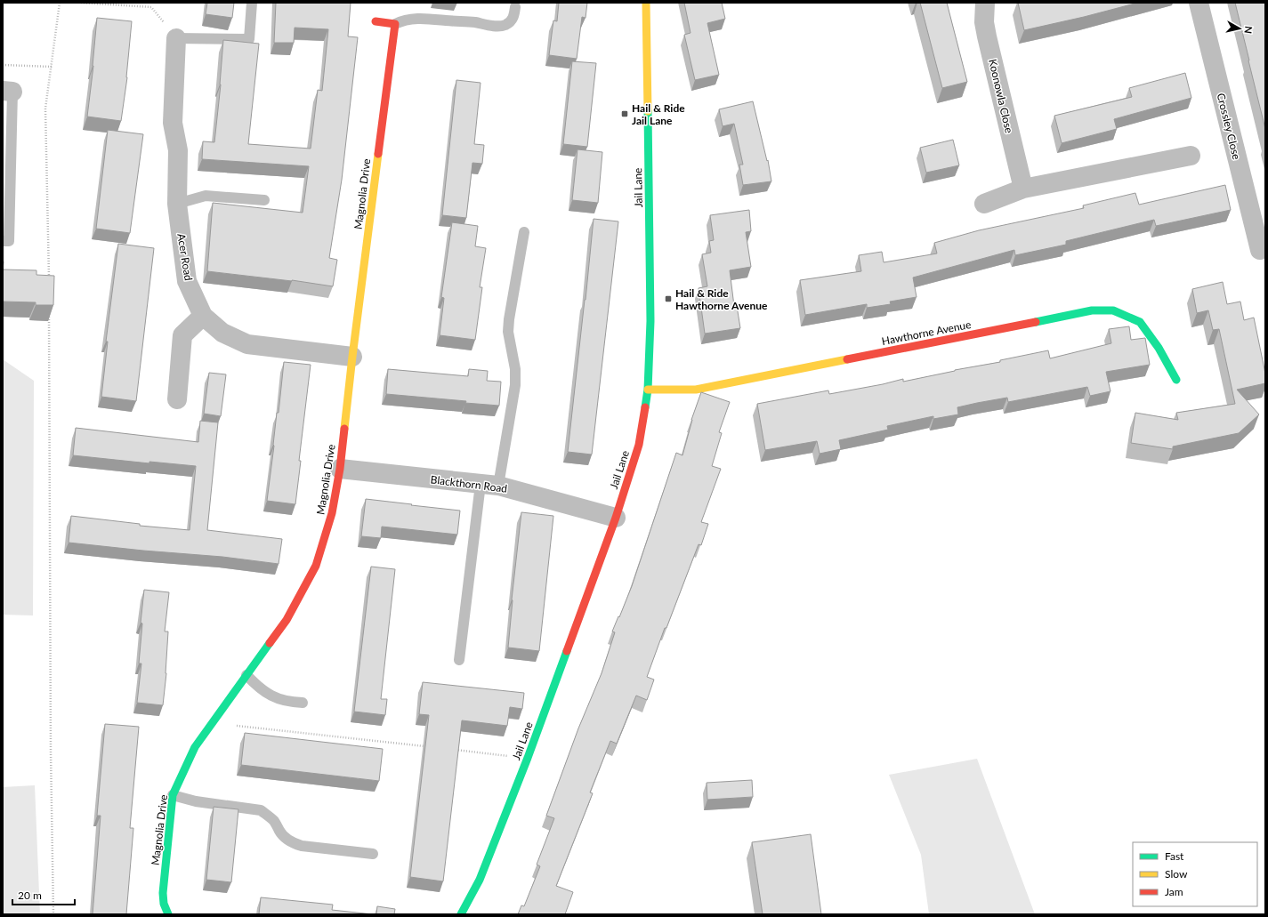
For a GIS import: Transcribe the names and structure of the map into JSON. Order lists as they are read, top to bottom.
{
  "streets": {
    "street": [
      "Koonowla Close",
      "Crossley Close",
      "Jail Lane",
      "Magnolia Drive",
      "Acer Road",
      "Hawthorne Avenue",
      "Blackthorn Road"
    ]
  },
  "crossings": [
    ["Jail Lane", "Hawthorne Avenue"],
    ["Jail Lane", "Blackthorn Road"],
    ["Magnolia Drive", "Acer Road"],
    ["Magnolia Drive", "Blackthorn Road"]
  ],
  "places": {
    "transit": ["Hail & Ride Jail Lane", "Hail & Ride Hawthorne Avenue"]
  },
  "legend": ["Fast", "Slow", "Jam"],
  "scale_bar": "20 m",
  "north": "right"
}
